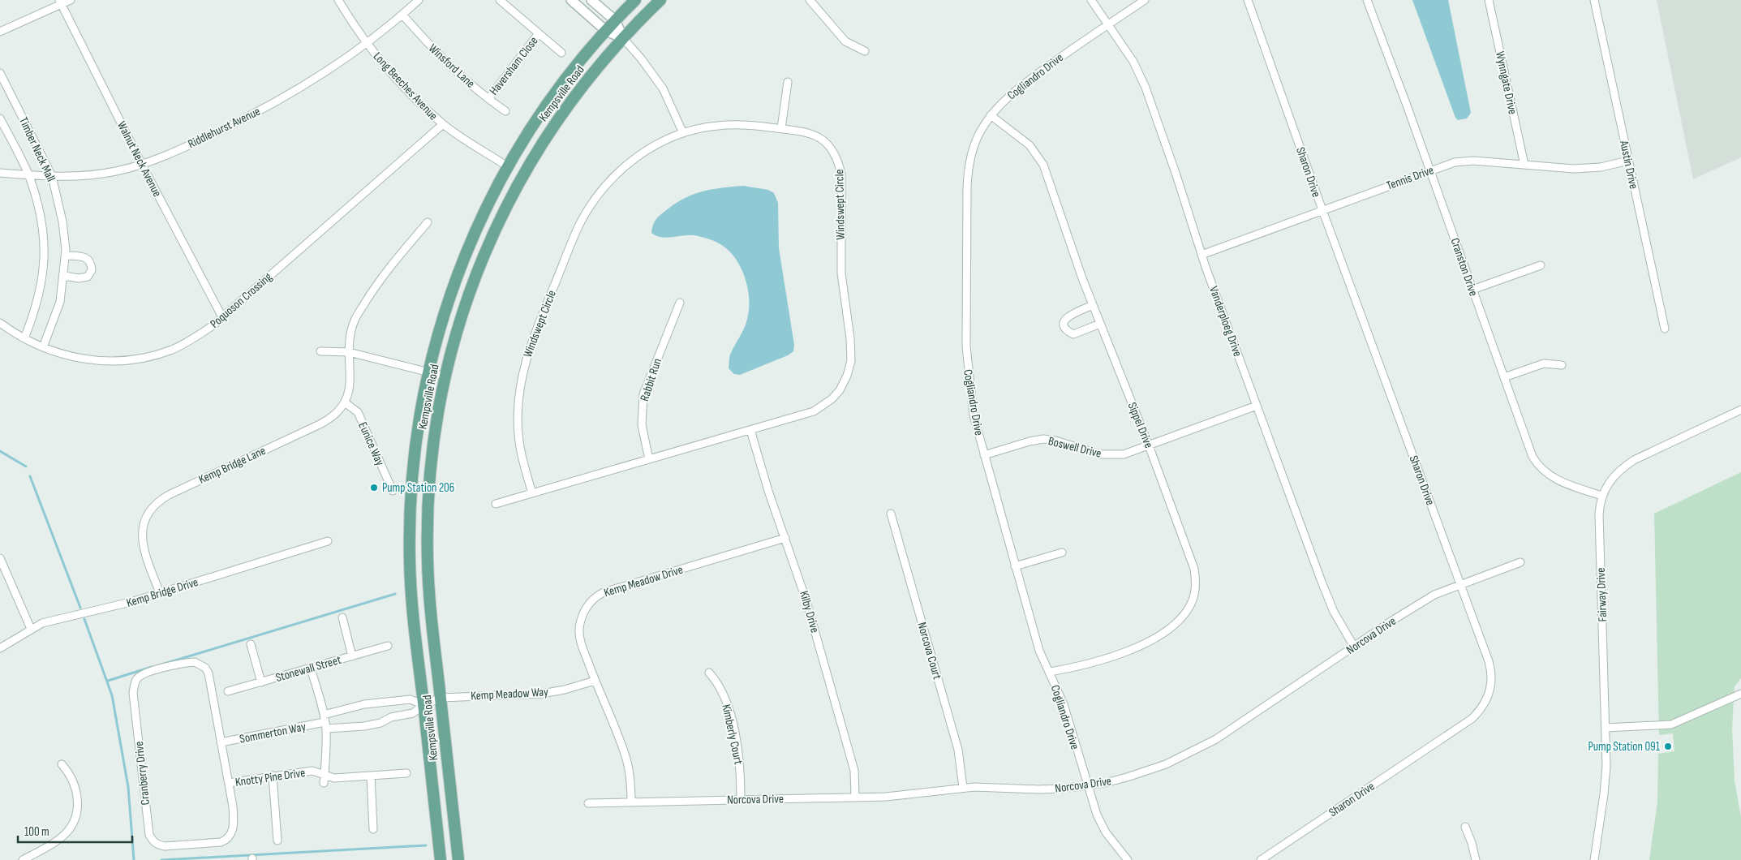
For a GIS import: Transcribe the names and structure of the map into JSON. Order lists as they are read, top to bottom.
{
  "streets": {
    "main road": ["Kempsville Road"],
    "street": [
      "Winsford Lane",
      "Haversham Close",
      "Cogliandro Drive",
      "Wynngate Drive",
      "Long Beeches Avenue",
      "Riddlehurst Avenue",
      "Timber Neck Mall",
      "Walnut Neck Avenue",
      "Austin Drive",
      "Sharon Drive",
      "Tennis Drive",
      "Windswept Circle",
      "Cranston Drive",
      "Poquoson Crossing",
      "Vanderploeg Drive",
      "Rabbit Run",
      "Sippel Drive",
      "Eunice Way",
      "Boswell Drive",
      "Kemp Bridge Lane",
      "Kemp Meadow Drive",
      "Kemp Bridge Drive",
      "Fairway Drive",
      "Kilby Drive",
      "Norcova Drive",
      "Norcova Court",
      "Stonewall Street",
      "Kemp Meadow Way",
      "Sommerton Way",
      "Kimberly Court",
      "Cranberry Drive",
      "Knotty Pine Drive"
    ]
  },
  "crossings": [
    ["Winsford Lane", "Haversham Close"],
    ["Winsford Lane", "Riddlehurst Avenue"],
    ["Cogliandro Drive", "Vanderploeg Drive"],
    ["Cogliandro Drive", "Sippel Drive"],
    ["Cogliandro Drive", "Boswell Drive"],
    ["Cogliandro Drive", "Norcova Drive"],
    ["Wynngate Drive", "Tennis Drive"],
    ["Long Beeches Avenue", "Kempsville Road"],
    ["Long Beeches Avenue", "Riddlehurst Avenue"],
    ["Long Beeches Avenue", "Poquoson Crossing"],
    ["Kempsville Road", "Kemp Meadow Way"],
    ["Kempsville Road", "Sommerton Way"],
    ["Riddlehurst Avenue", "Timber Neck Mall"],
    ["Riddlehurst Avenue", "Walnut Neck Avenue"],
    ["Timber Neck Mall", "Poquoson Crossing"],
    ["Walnut Neck Avenue", "Poquoson Crossing"],
    ["Austin Drive", "Tennis Drive"],
    ["Sharon Drive", "Tennis Drive"],
    ["Sharon Drive", "Norcova Drive"],
    ["Tennis Drive", "Cranston Drive"],
    ["Tennis Drive", "Vanderploeg Drive"],
    ["Windswept Circle", "Rabbit Run"],
    ["Windswept Circle", "Kilby Drive"],
    ["Cranston Drive", "Fairway Drive"],
    ["Vanderploeg Drive", "Boswell Drive"],
    ["Vanderploeg Drive", "Norcova Drive"],
    ["Sippel Drive", "Boswell Drive"],
    ["Eunice Way", "Kemp Bridge Lane"],
    ["Kemp Bridge Lane", "Kemp Bridge Drive"],
    ["Kemp Meadow Drive", "Kilby Drive"],
    ["Kemp Meadow Drive", "Norcova Drive"],
    ["Kemp Meadow Drive", "Kemp Meadow Way"],
    ["Kilby Drive", "Norcova Drive"],
    ["Norcova Drive", "Norcova Court"],
    ["Norcova Drive", "Kimberly Court"],
    ["Kemp Meadow Way", "Sommerton Way"],
    ["Sommerton Way", "Cranberry Drive"],
    ["Cranberry Drive", "Knotty Pine Drive"]
  ],
  "places": ["Pump Station 206", "Pump Station 091"],
  "scale_bar": "100 m"
}
